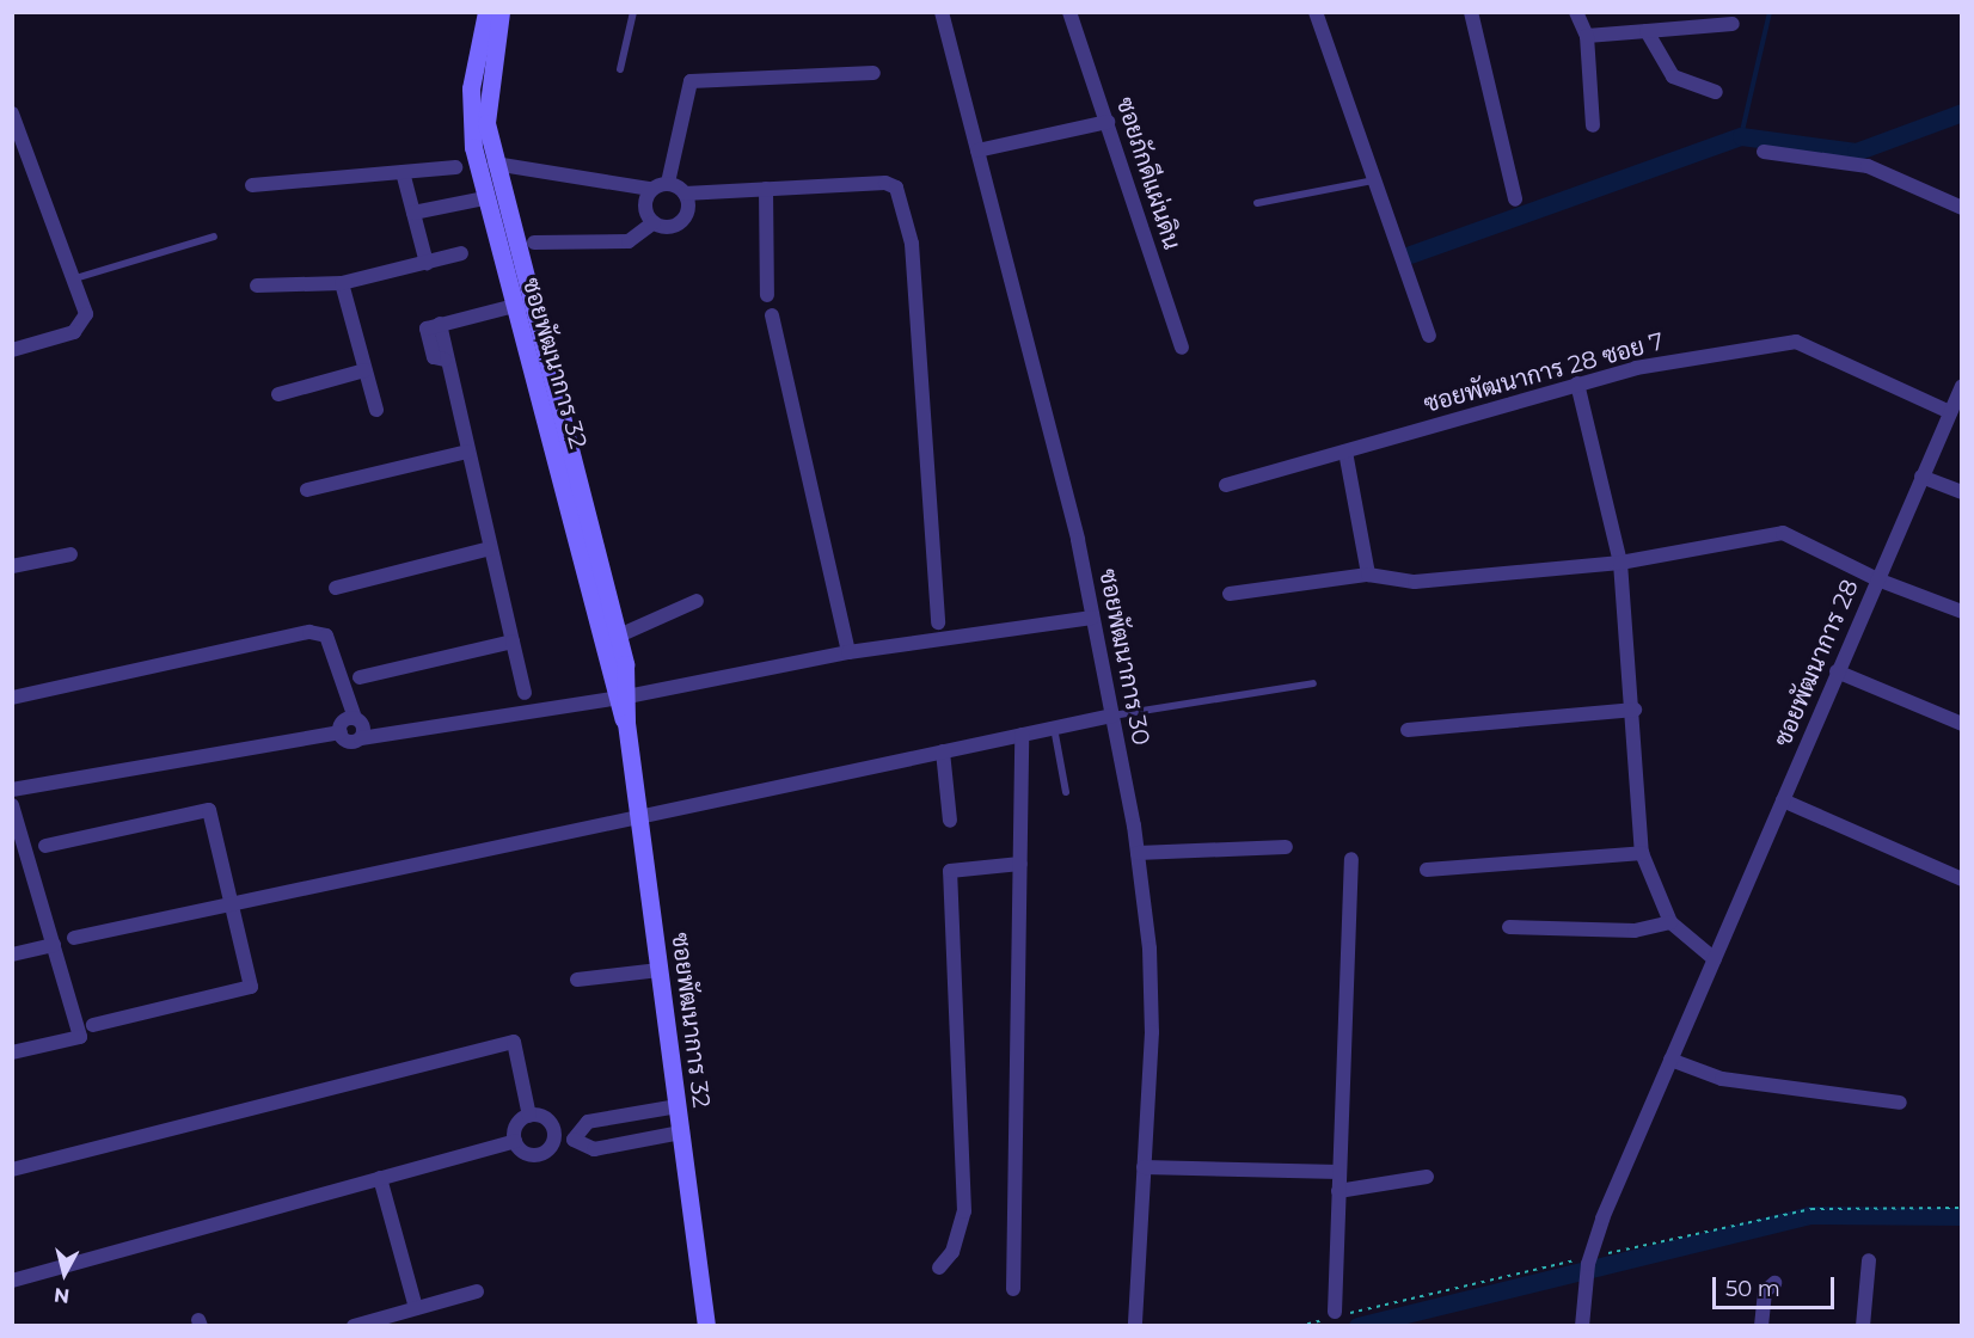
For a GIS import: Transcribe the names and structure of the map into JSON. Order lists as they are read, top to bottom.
{
  "streets": {
    "street": [
      "ซอยภักดีแผ่นดิน",
      "ซอยพัฒนาการ 32",
      "ซอยพัฒนาการ 28 ซอย 7",
      "ซอยพัฒนาการ 30",
      "ซอยพัฒนาการ 28"
    ]
  },
  "crossings": [
    ["ซอยพัฒนาการ 28 ซอย 7", "ซอยพัฒนาการ 28"]
  ],
  "scale_bar": "50 m",
  "north": "bottom"
}
